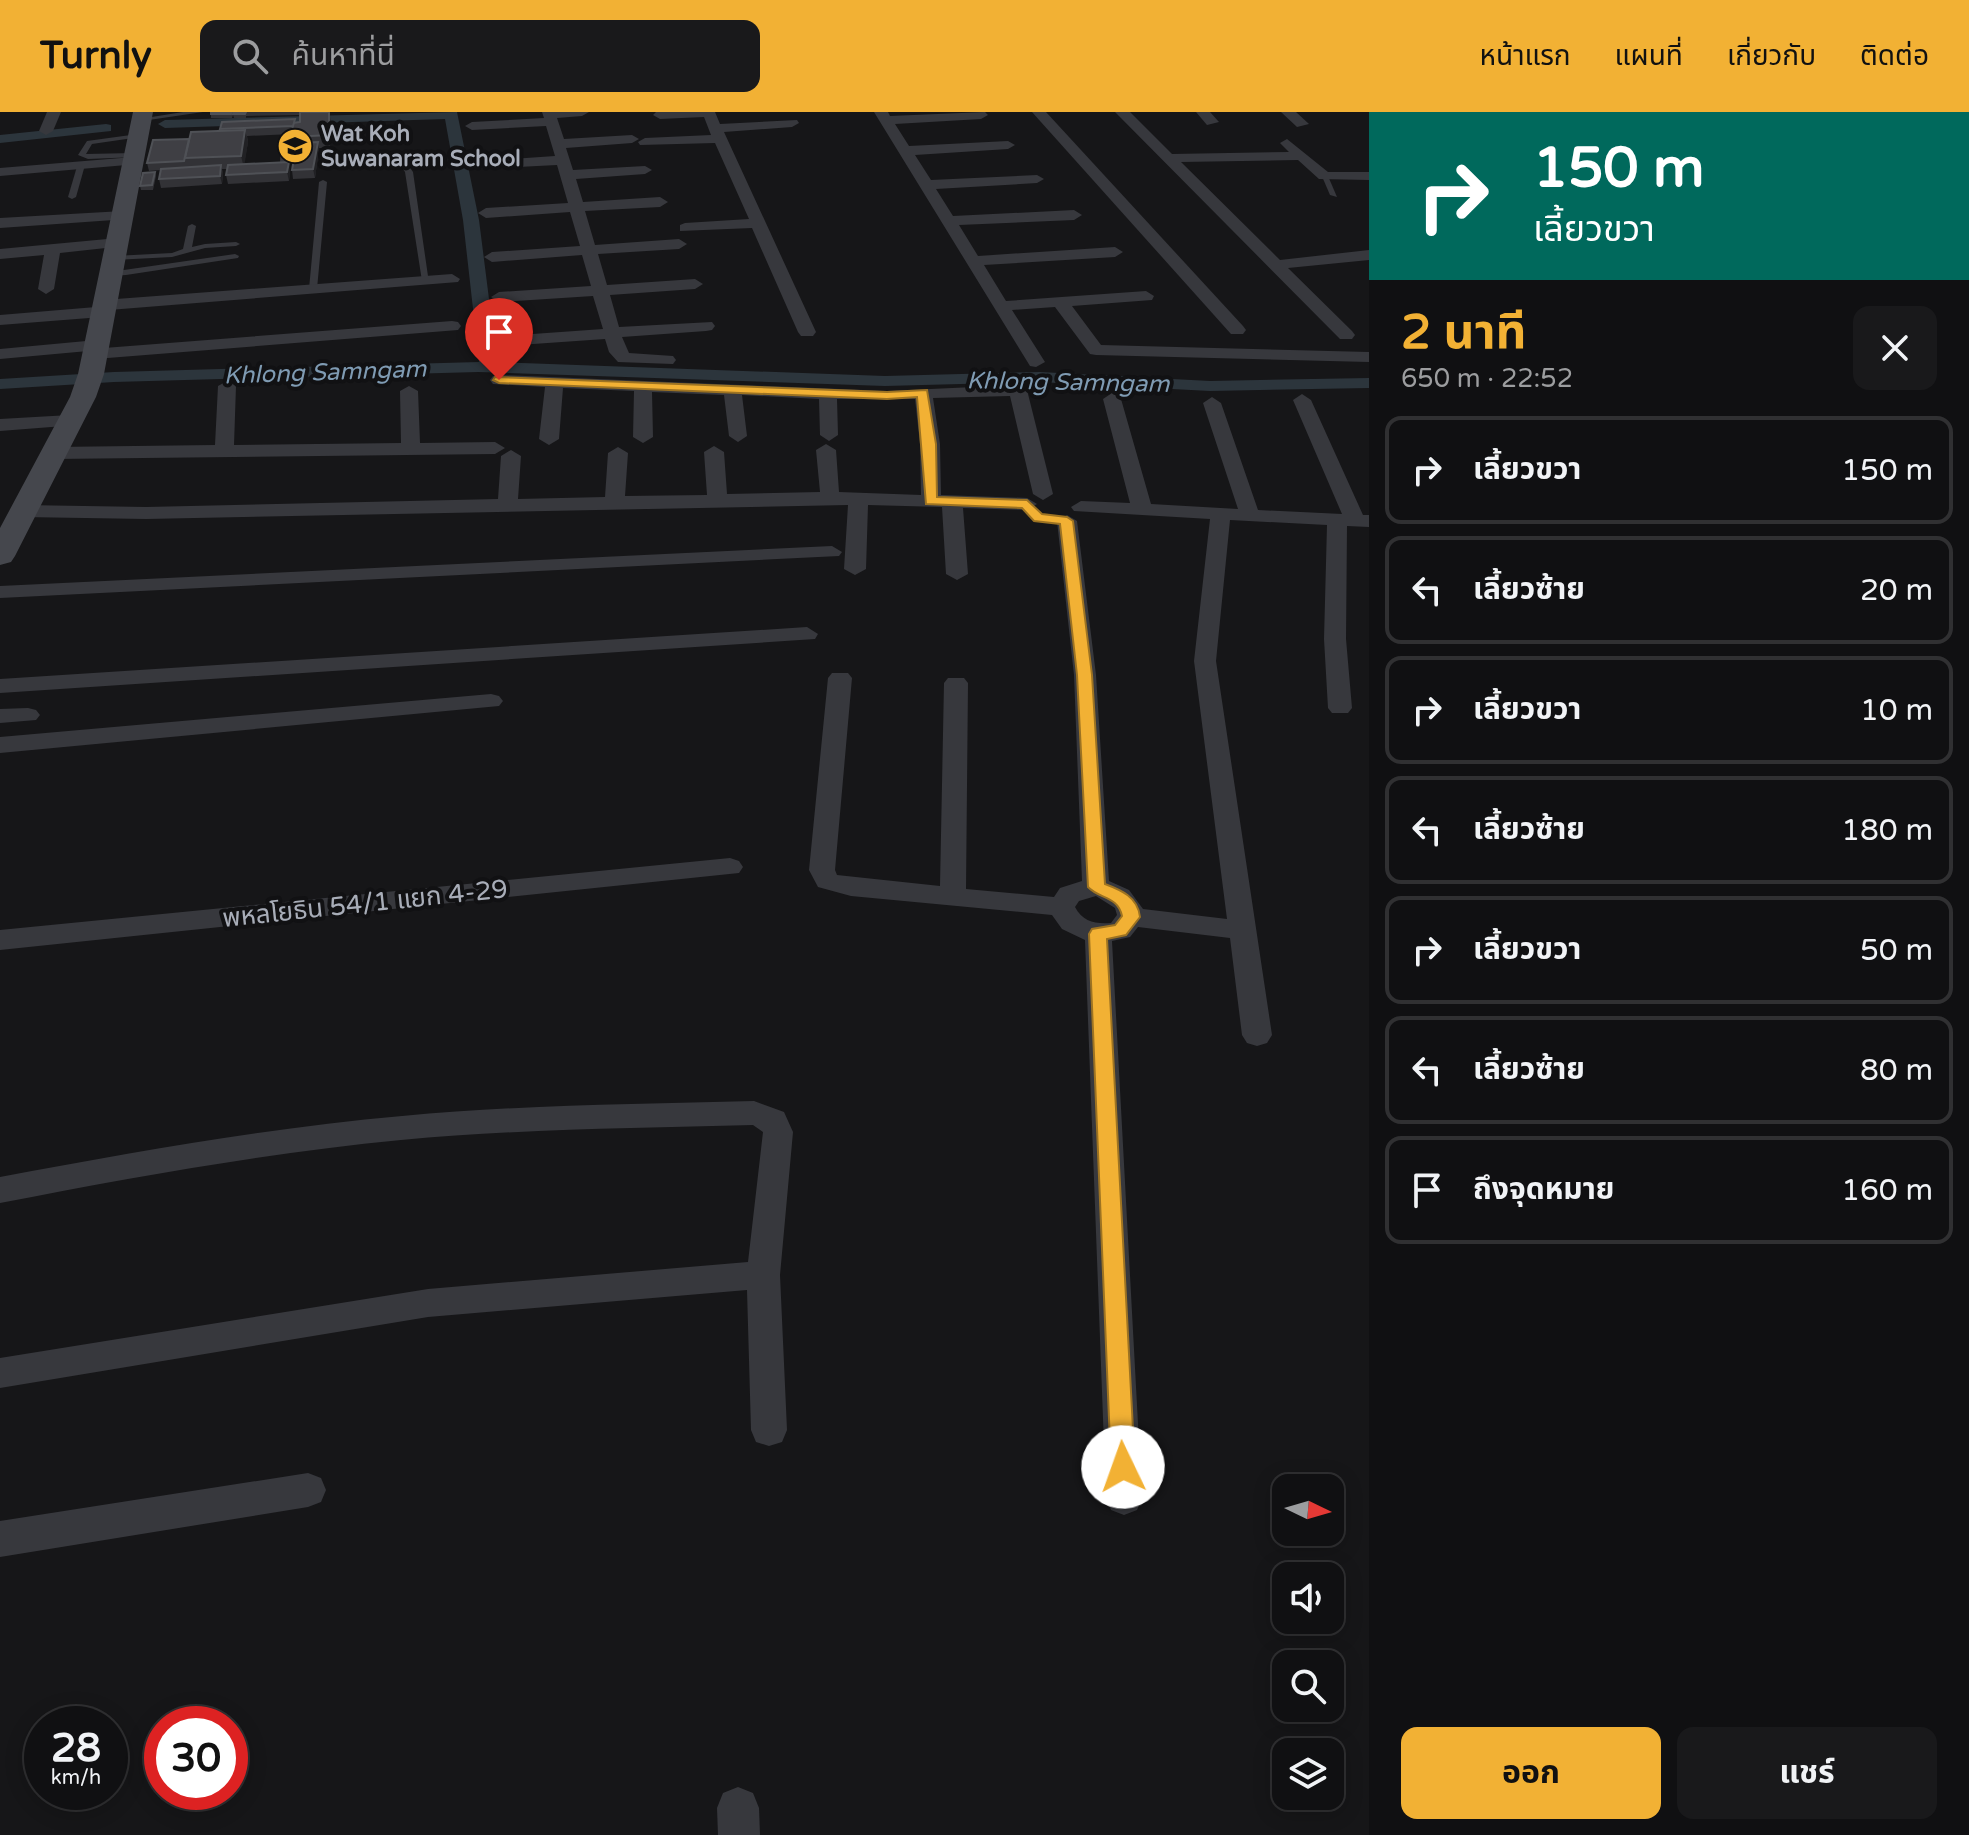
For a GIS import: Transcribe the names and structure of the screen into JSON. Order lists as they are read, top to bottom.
{
  "streets": {
    "street": ["พหลโยธิน 54/1 แยก 4-29"]
  },
  "water": ["Khlong Samngam"],
  "places": {
    "school or university": ["Wat Koh Suwanaram School"]
  },
  "north": "right",
  "page": {
    "header": "Turnly",
    "search": "ค้นหาที่นี่",
    "nav": [
      "หน้าแรก",
      "แผนที่",
      "เกี่ยวกับ",
      "ติดต่อ"
    ],
    "turn": ["150 m", "เลี้ยวขวา"],
    "heading": ["2 นาที", "650 m · 22:52"],
    "list": [
      {
        "name": "เลี้ยวขวา",
        "value": "150 m"
      },
      {
        "name": "เลี้ยวซ้าย",
        "value": "20 m"
      },
      {
        "name": "เลี้ยวขวา",
        "value": "10 m"
      },
      {
        "name": "เลี้ยวซ้าย",
        "value": "180 m"
      },
      {
        "name": "เลี้ยวขวา",
        "value": "50 m"
      },
      {
        "name": "เลี้ยวซ้าย",
        "value": "80 m"
      },
      {
        "name": "ถึงจุดหมาย",
        "value": "160 m"
      }
    ],
    "speed": "28 km/h",
    "limit": "30",
    "buttons": ["ออก", "แชร์"]
  }
}
